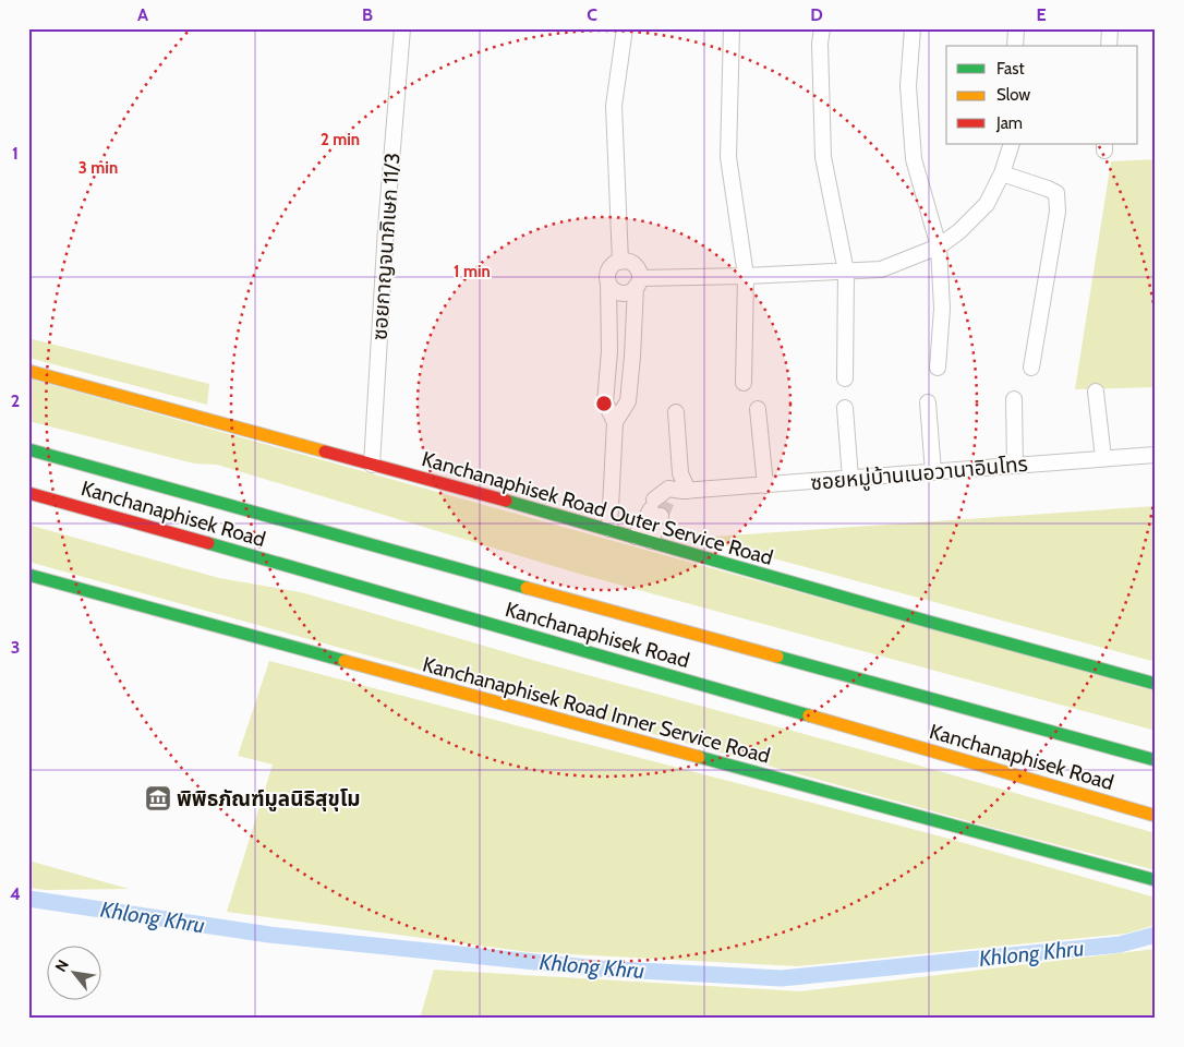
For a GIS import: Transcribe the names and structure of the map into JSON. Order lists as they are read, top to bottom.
{
  "streets": {
    "main road": ["Kanchanaphisek Road Outer Service Road", "Kanchanaphisek Road", "Kanchanaphisek Road Inner Service Road"],
    "street": ["ซอยกาญจนาภิเษก 11/3", "ซอยหมู่บ้านเนอวานาอินโทร"]
  },
  "crossings": [
    ["ซอยกาญจนาภิเษก 11/3", "Kanchanaphisek Road Outer Service Road"],
    ["ซอยหมู่บ้านเนอวานาอินโทร", "Kanchanaphisek Road Outer Service Road"]
  ],
  "water": ["Khlong Khru"],
  "places": {
    "museum": ["พิพิธภัณฑ์มูลนิธิสุขุโม"]
  },
  "legend": ["Fast", "Slow", "Jam"],
  "north": "top left",
  "grid": {
    "columns": [
      "A",
      "B",
      "C",
      "D",
      "E"
    ],
    "rows": [
      "1",
      "2",
      "3",
      "4"
    ]
  },
  "rings": ["2 min", "3 min", "1 min"]
}
